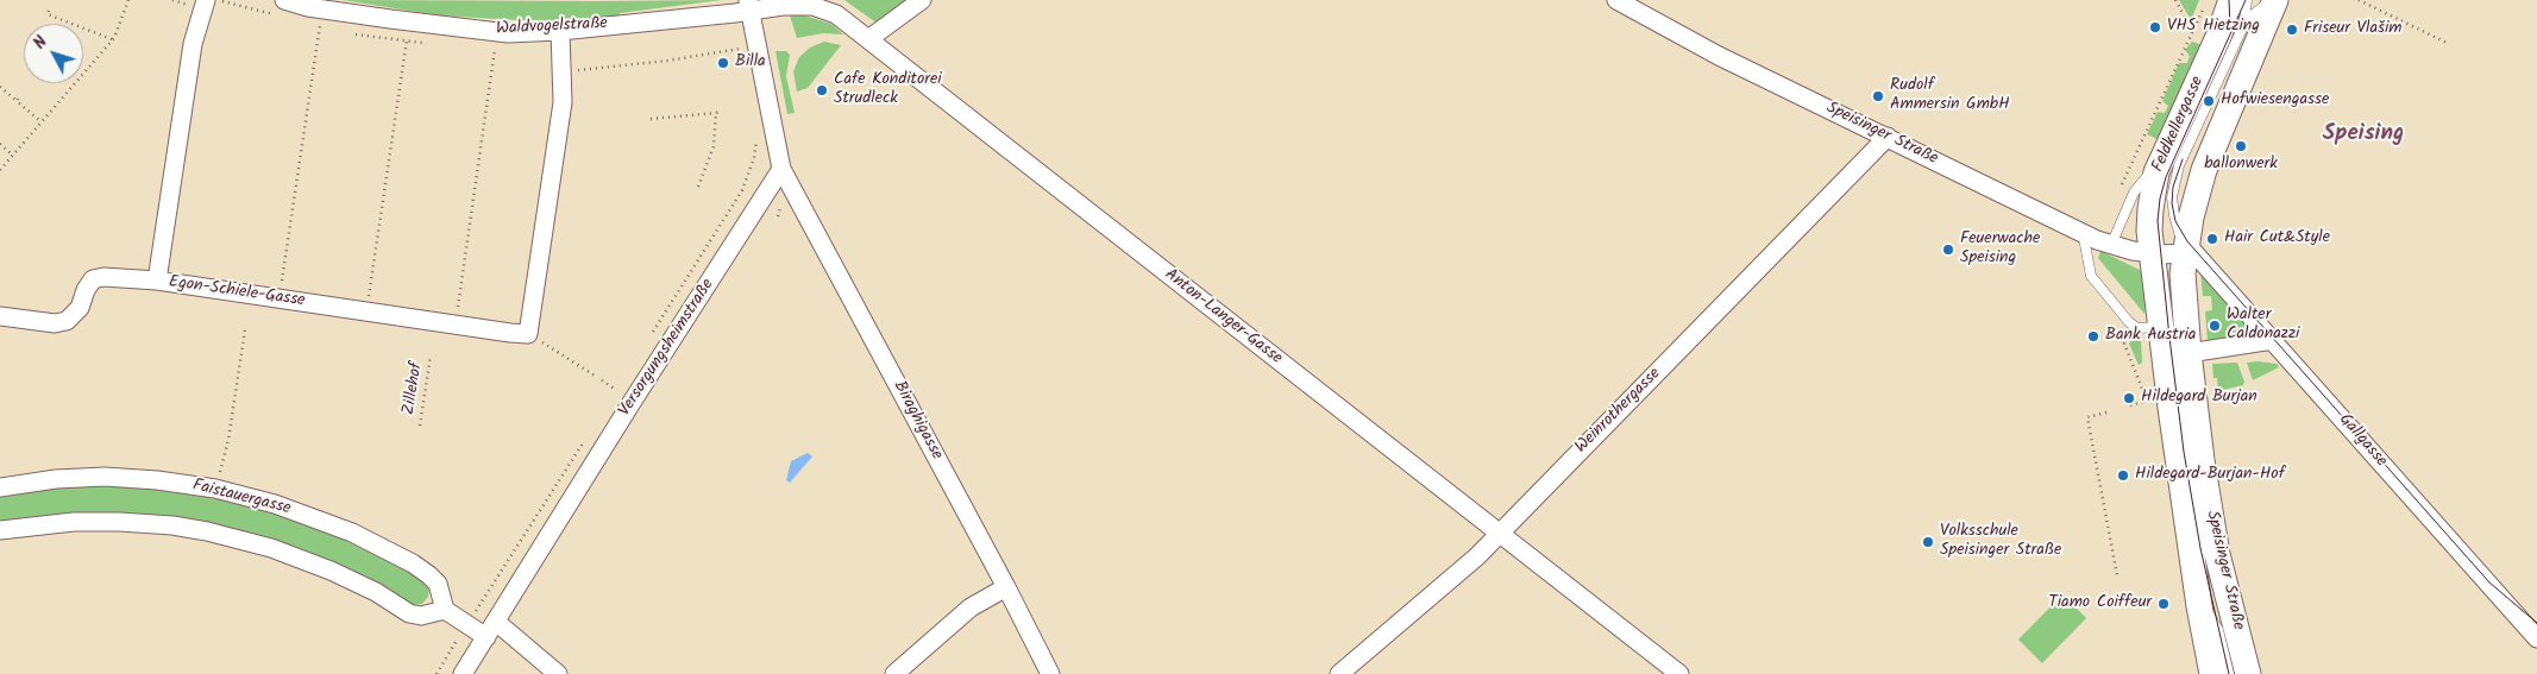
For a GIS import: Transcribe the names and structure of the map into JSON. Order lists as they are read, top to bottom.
{
  "streets": {
    "main road": ["Feldkellergasse", "Speisinger Straße"],
    "street": [
      "Waldvogelstraße",
      "Egon-Schiele-Gasse",
      "Anton-Langer-Gasse",
      "Versorgungsheimstraße",
      "Weinrothergasse",
      "Biraghigasse",
      "Gallgasse",
      "Faistauergasse"
    ],
    "path": ["Zillehof"]
  },
  "crossings": [
    ["Waldvogelstraße", "Anton-Langer-Gasse"],
    ["Feldkellergasse", "Speisinger Straße"],
    ["Feldkellergasse", "Gallgasse"],
    ["Speisinger Straße", "Weinrothergasse"],
    ["Speisinger Straße", "Gallgasse"],
    ["Anton-Langer-Gasse", "Weinrothergasse"],
    ["Versorgungsheimstraße", "Biraghigasse"]
  ],
  "districts": ["Speising"],
  "places": [
    "VHS Hietzing",
    "Friseur Vlašim",
    "Billa",
    "Cafe Konditorei Strudleck",
    "Rudolf Ammersin GmbH",
    "Hofwiesengasse",
    "ballonwerk",
    "Hair Cut&Style",
    "Feuerwache Speising",
    "Walter Caldonazzi",
    "Bank Austria",
    "Hildegard Burjan",
    "Hildegard-Burjan-Hof",
    "Volksschule Speisinger Straße",
    "Tiamo Coiffeur"
  ],
  "north": "top left"
}
